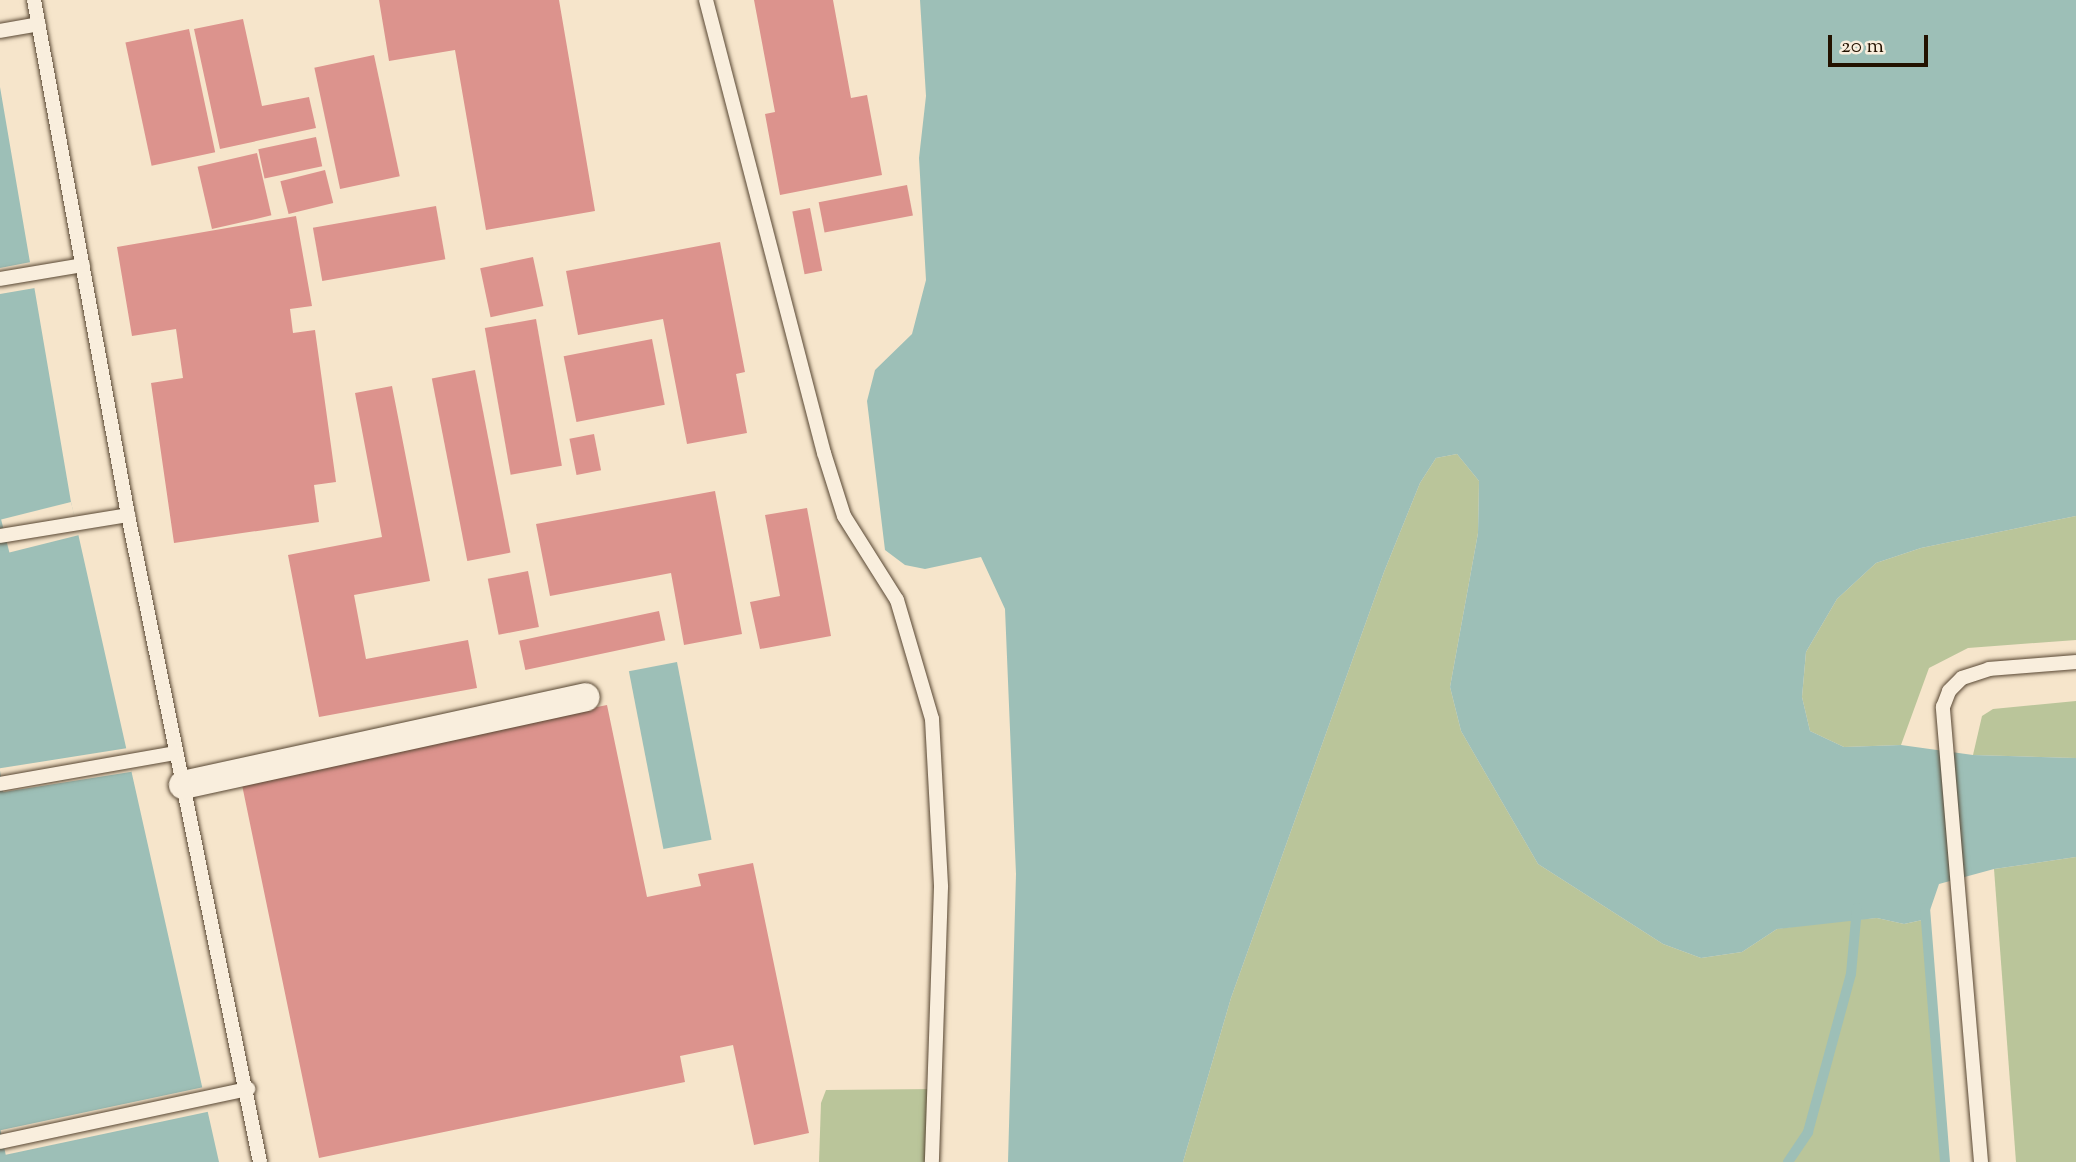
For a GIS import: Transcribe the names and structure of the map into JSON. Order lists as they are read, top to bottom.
{
  "scale_bar": "20 m"
}
